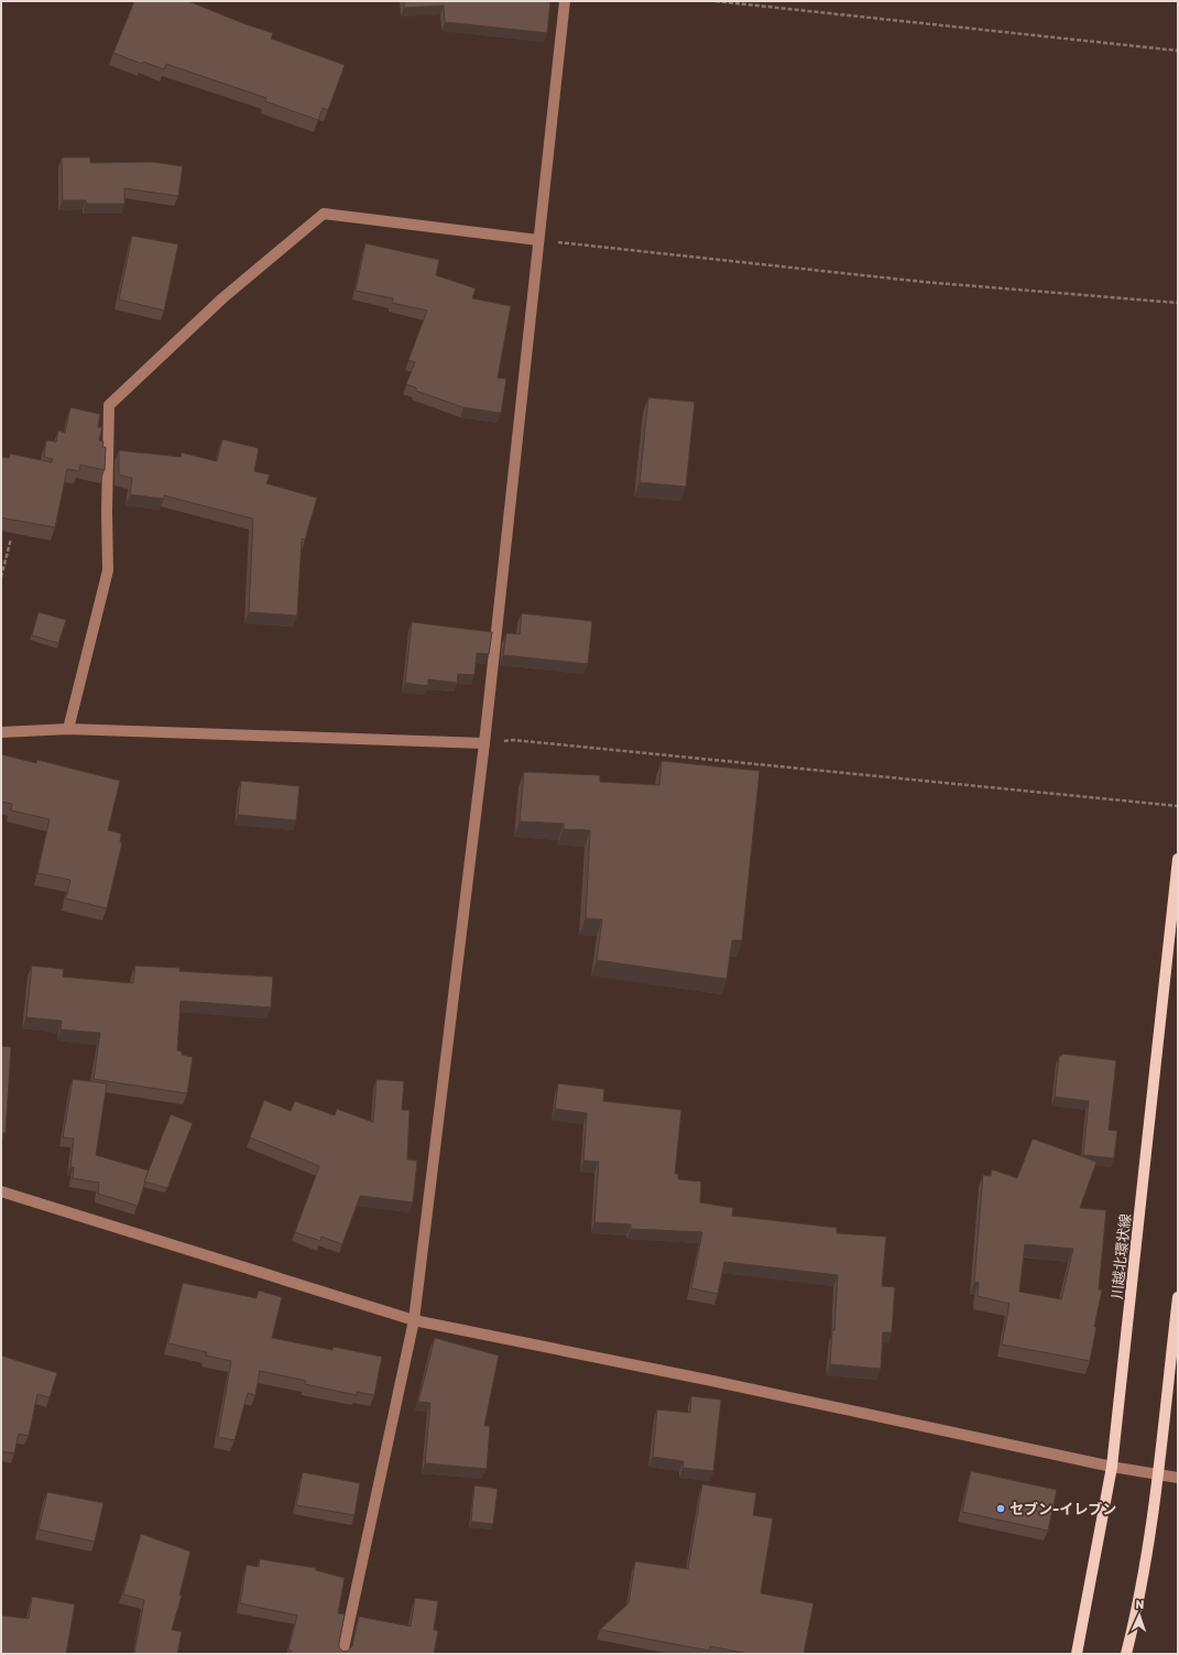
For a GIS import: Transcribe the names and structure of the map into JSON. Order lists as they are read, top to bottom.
{
  "streets": {
    "main road": ["川越北環状線"]
  },
  "places": ["セブン-イレブン"],
  "north": "top"
}
